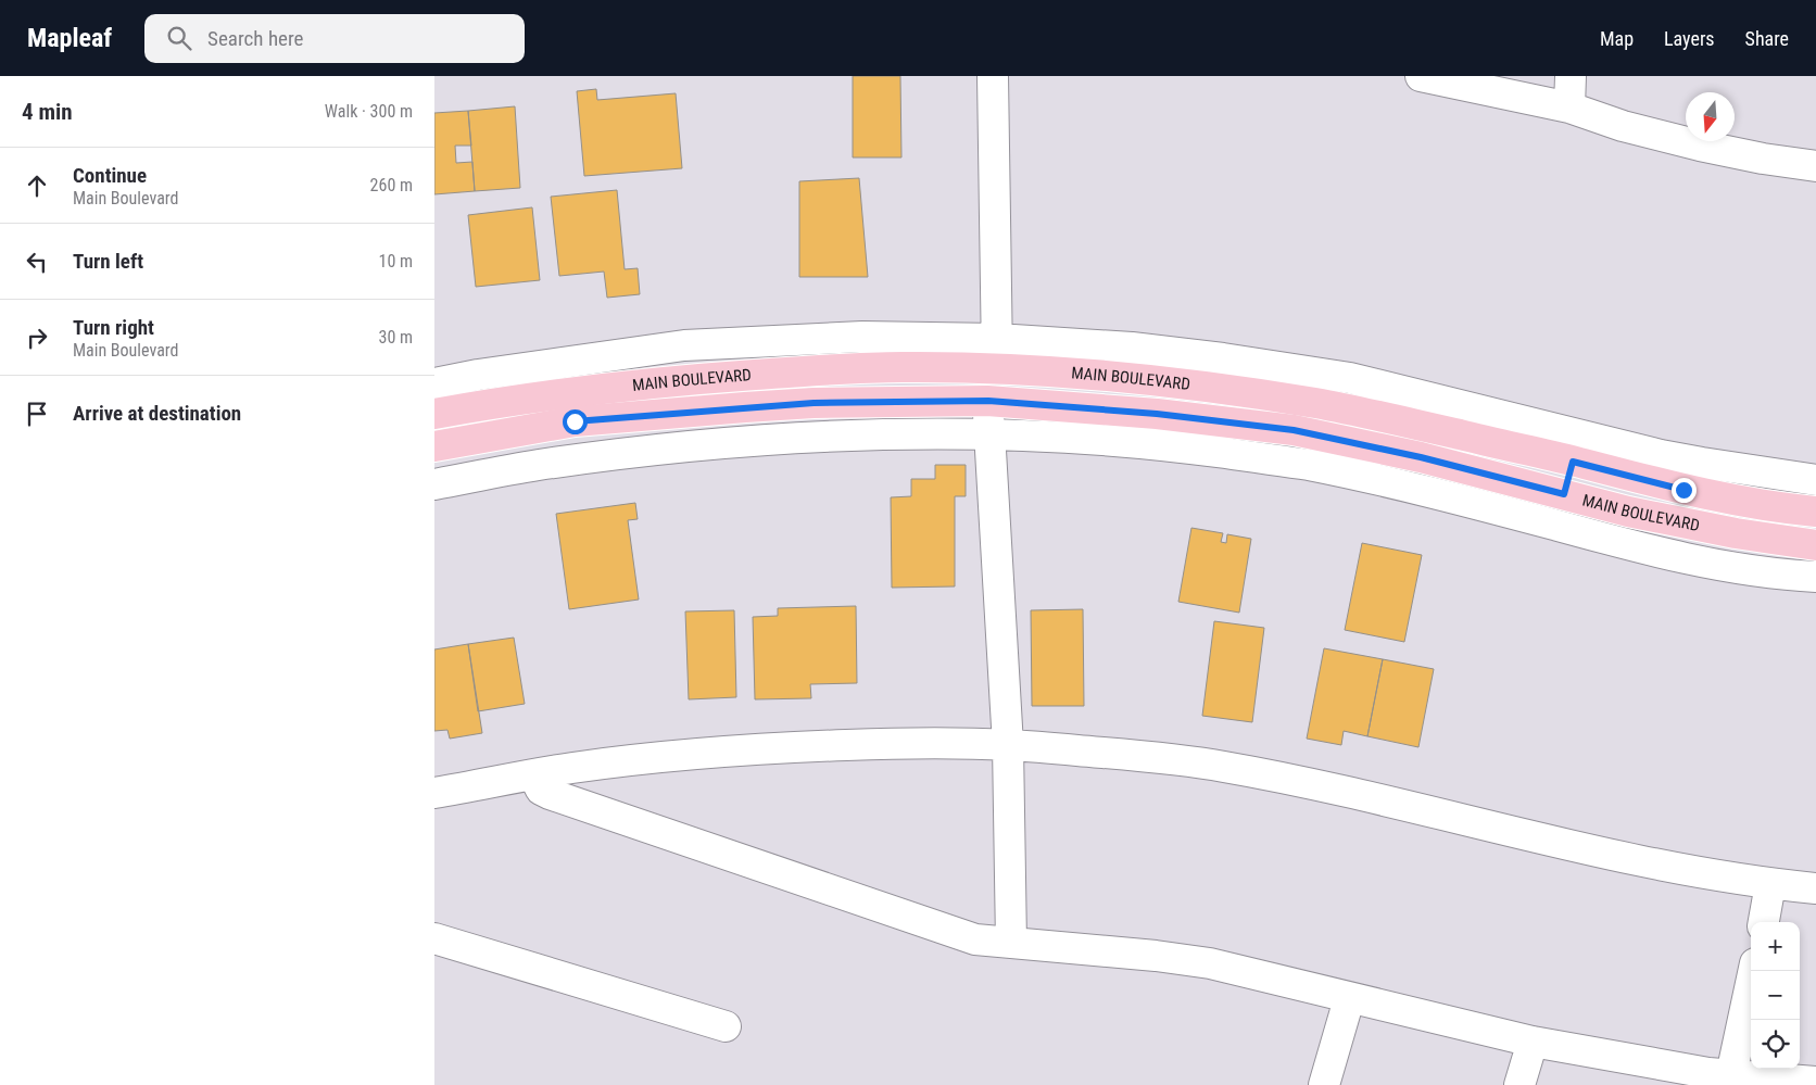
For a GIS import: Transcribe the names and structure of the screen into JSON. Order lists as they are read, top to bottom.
{
  "streets": {
    "main road": ["MAIN BOULEVARD"]
  },
  "north": "bottom",
  "page": {
    "header": "Mapleaf",
    "search": "Search here",
    "nav": ["Map", "Layers", "Share"],
    "heading": ["4 min", "Walk · 300 m"],
    "list": [
      ["Continue", "Main Boulevard", "260 m"],
      ["Turn left", "10 m"],
      ["Turn right", "Main Boulevard", "30 m"],
      "Arrive at destination"
    ],
    "map_buttons": ["+", "−"]
  }
}
